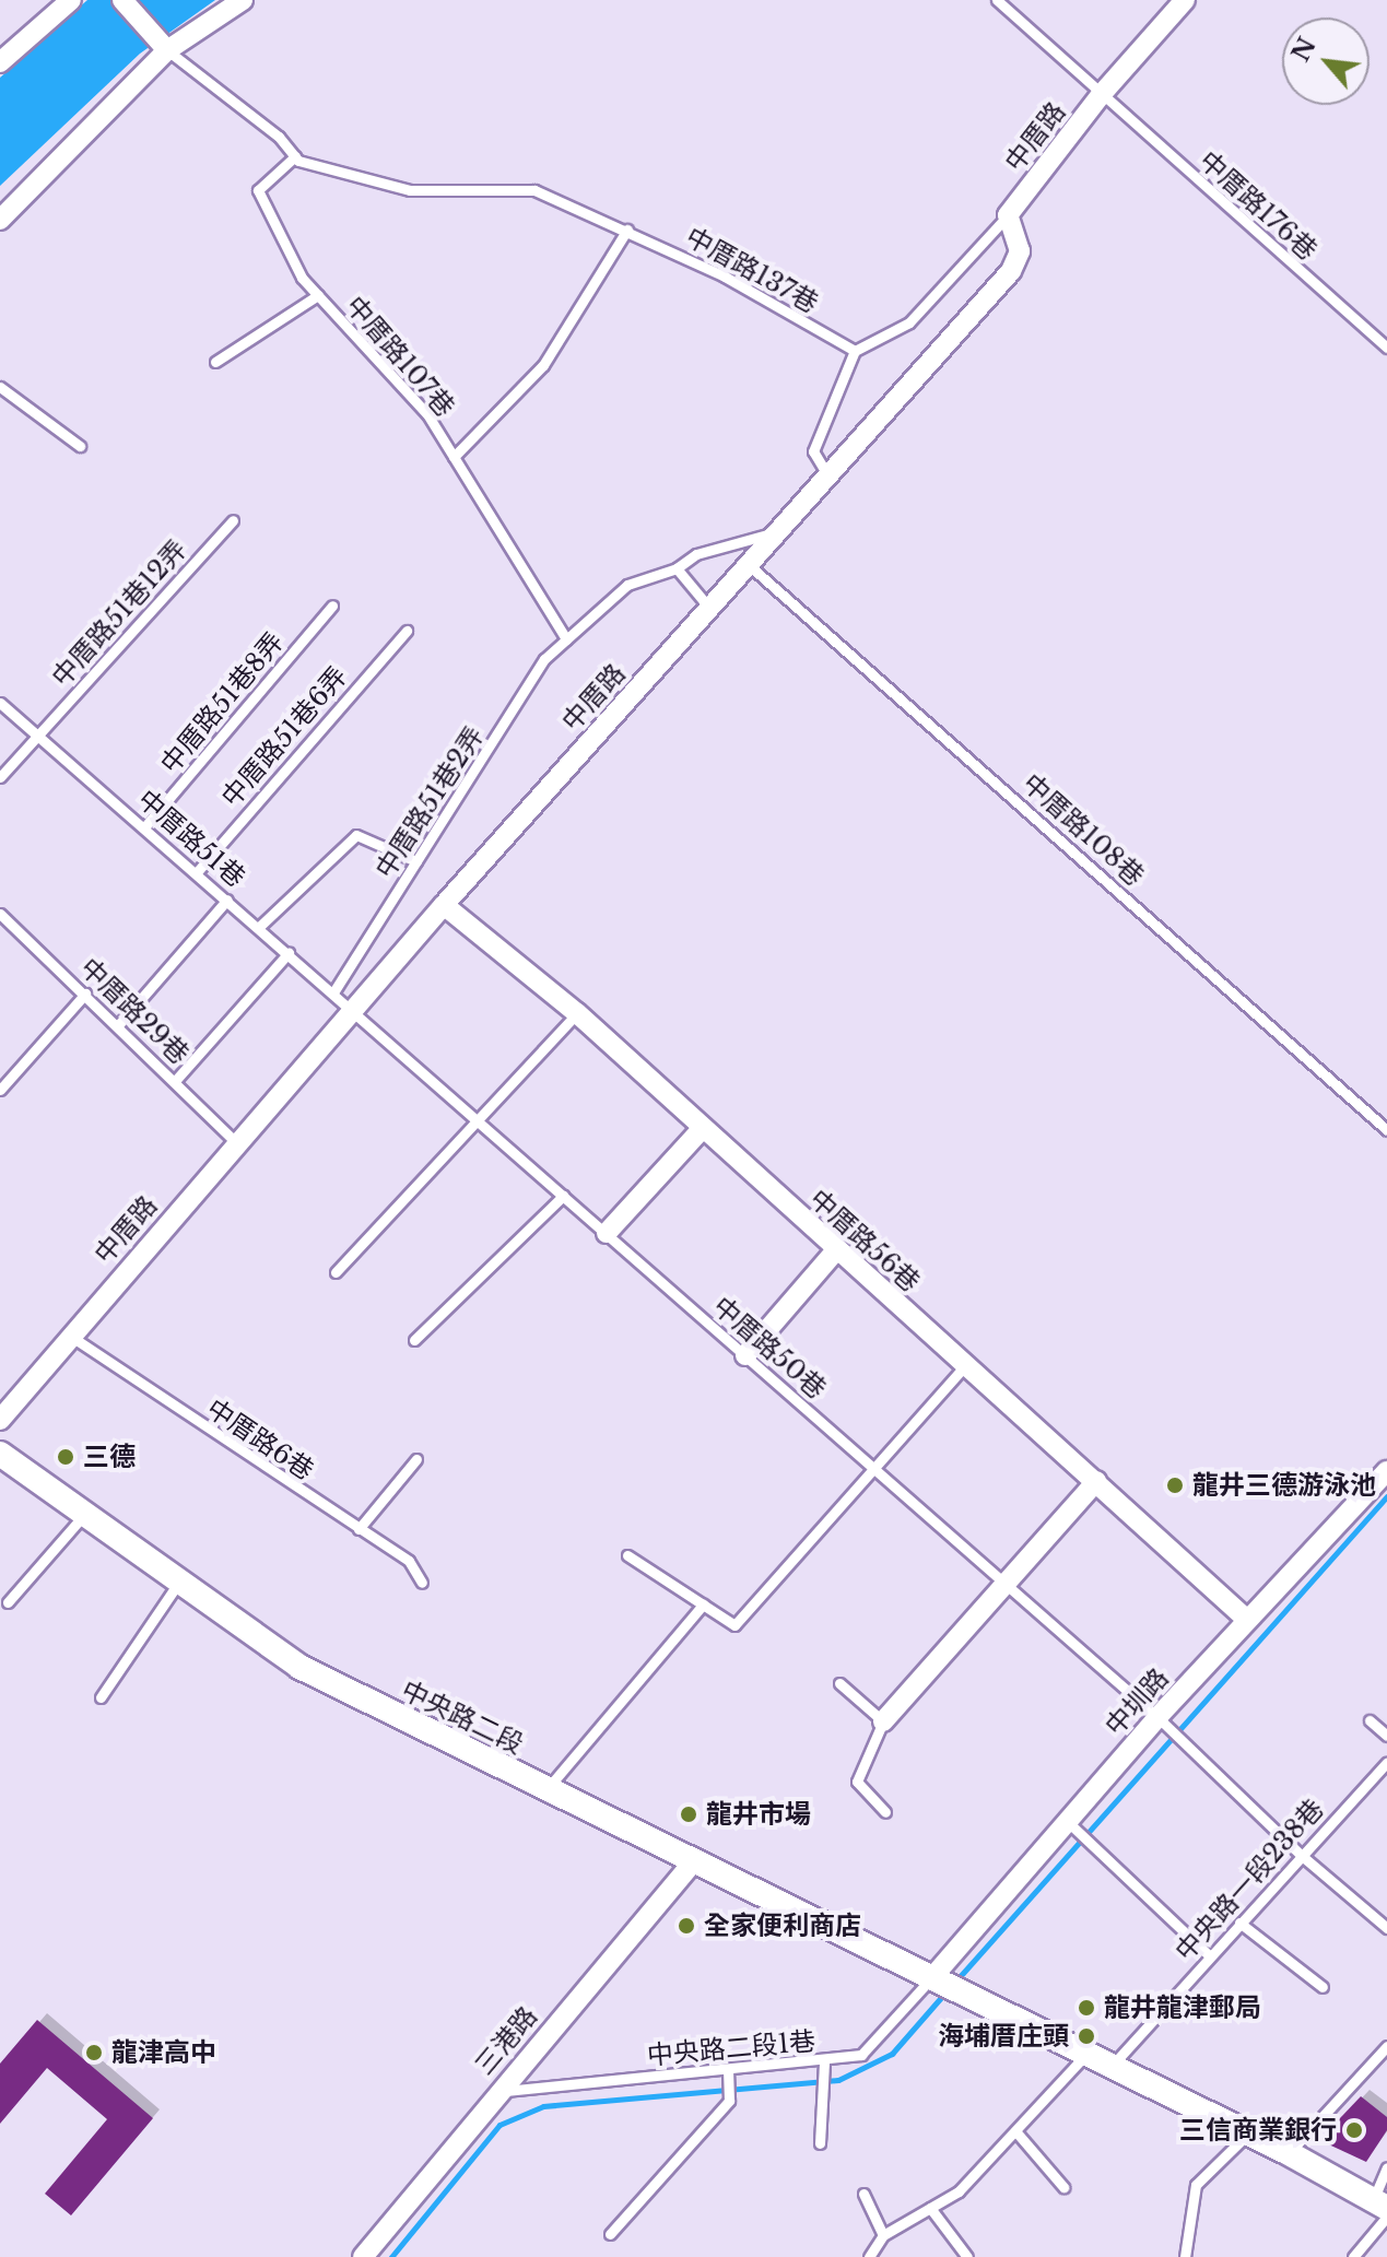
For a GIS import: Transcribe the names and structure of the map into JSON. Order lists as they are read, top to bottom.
{
  "streets": {
    "street": [
      "中厝路",
      "中厝路56巷",
      "中圳路",
      "中央路二段",
      "三港路"
    ],
    "lane": [
      "中厝路176巷",
      "中厝路137巷",
      "中厝路107巷",
      "中厝路51巷12弄",
      "中厝路51巷8弄",
      "中厝路51巷6弄",
      "中厝路51巷2弄",
      "中厝路108巷",
      "中厝路51巷",
      "中厝路29巷",
      "中厝路50巷",
      "中厝路6巷",
      "中央路一段238巷",
      "中央路二段1巷"
    ]
  },
  "crossings": [
    ["中厝路", "中厝路176巷"],
    ["中厝路", "中厝路51巷2弄"],
    ["中厝路", "中厝路108巷"],
    ["中厝路", "中厝路51巷"],
    ["中厝路", "中厝路29巷"],
    ["中厝路", "中厝路56巷"],
    ["中厝路", "中厝路50巷"],
    ["中厝路", "中厝路6巷"],
    ["中厝路137巷", "中厝路107巷"],
    ["中厝路107巷", "中厝路51巷2弄"],
    ["中厝路51巷12弄", "中厝路51巷"],
    ["中厝路51巷8弄", "中厝路51巷"],
    ["中厝路51巷6弄", "中厝路51巷"],
    ["中厝路51巷2弄", "中厝路51巷"],
    ["中厝路51巷", "中厝路50巷"],
    ["中厝路56巷", "中圳路"],
    ["中厝路50巷", "中圳路"],
    ["中厝路50巷", "中央路一段238巷"],
    ["中圳路", "中央路二段"],
    ["中圳路", "中央路二段1巷"],
    ["中央路二段", "中央路一段238巷"],
    ["中央路二段", "三港路"],
    ["中央路二段", "中央路二段1巷"],
    ["三港路", "中央路二段1巷"]
  ],
  "places": [
    "三德",
    "龍井三德游泳池",
    "龍井市場",
    "全家便利商店",
    "龍井龍津郵局",
    "海埔厝庄頭",
    "龍津高中",
    "三信商業銀行"
  ],
  "north": "top left"
}
